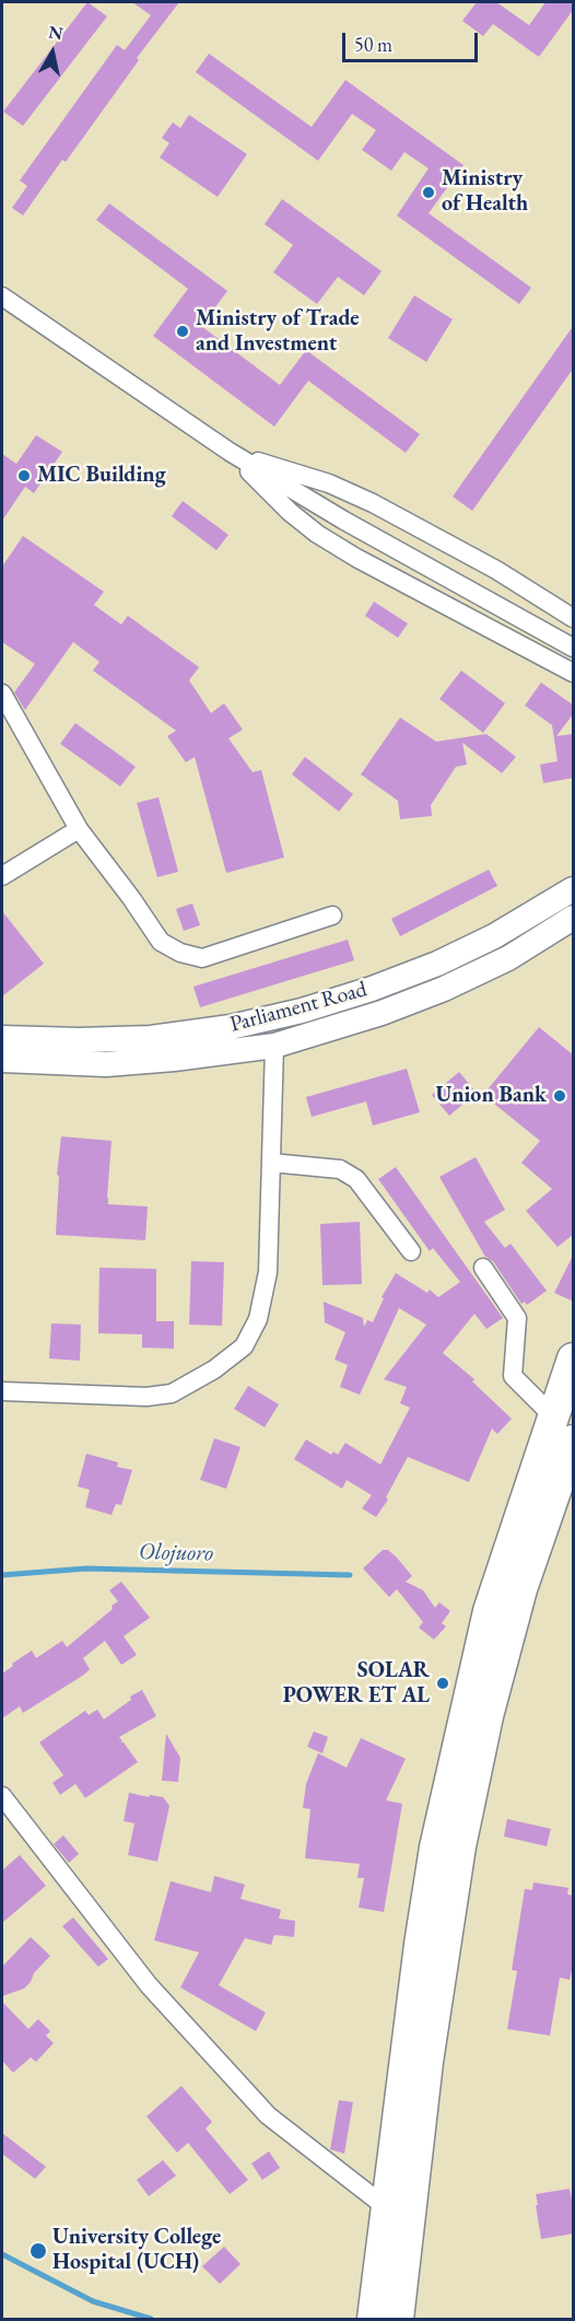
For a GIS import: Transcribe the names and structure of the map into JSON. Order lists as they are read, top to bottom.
{
  "streets": {
    "main road": ["Parliament Road"]
  },
  "water": ["Olojuoro"],
  "places": [
    "Ministry of Health",
    "Ministry of Trade and Investment",
    "MIC Building",
    "Union Bank",
    "SOLAR POWER ET AL",
    "University College Hospital (UCH)"
  ],
  "scale_bar": "50 m",
  "north": "top"
}
